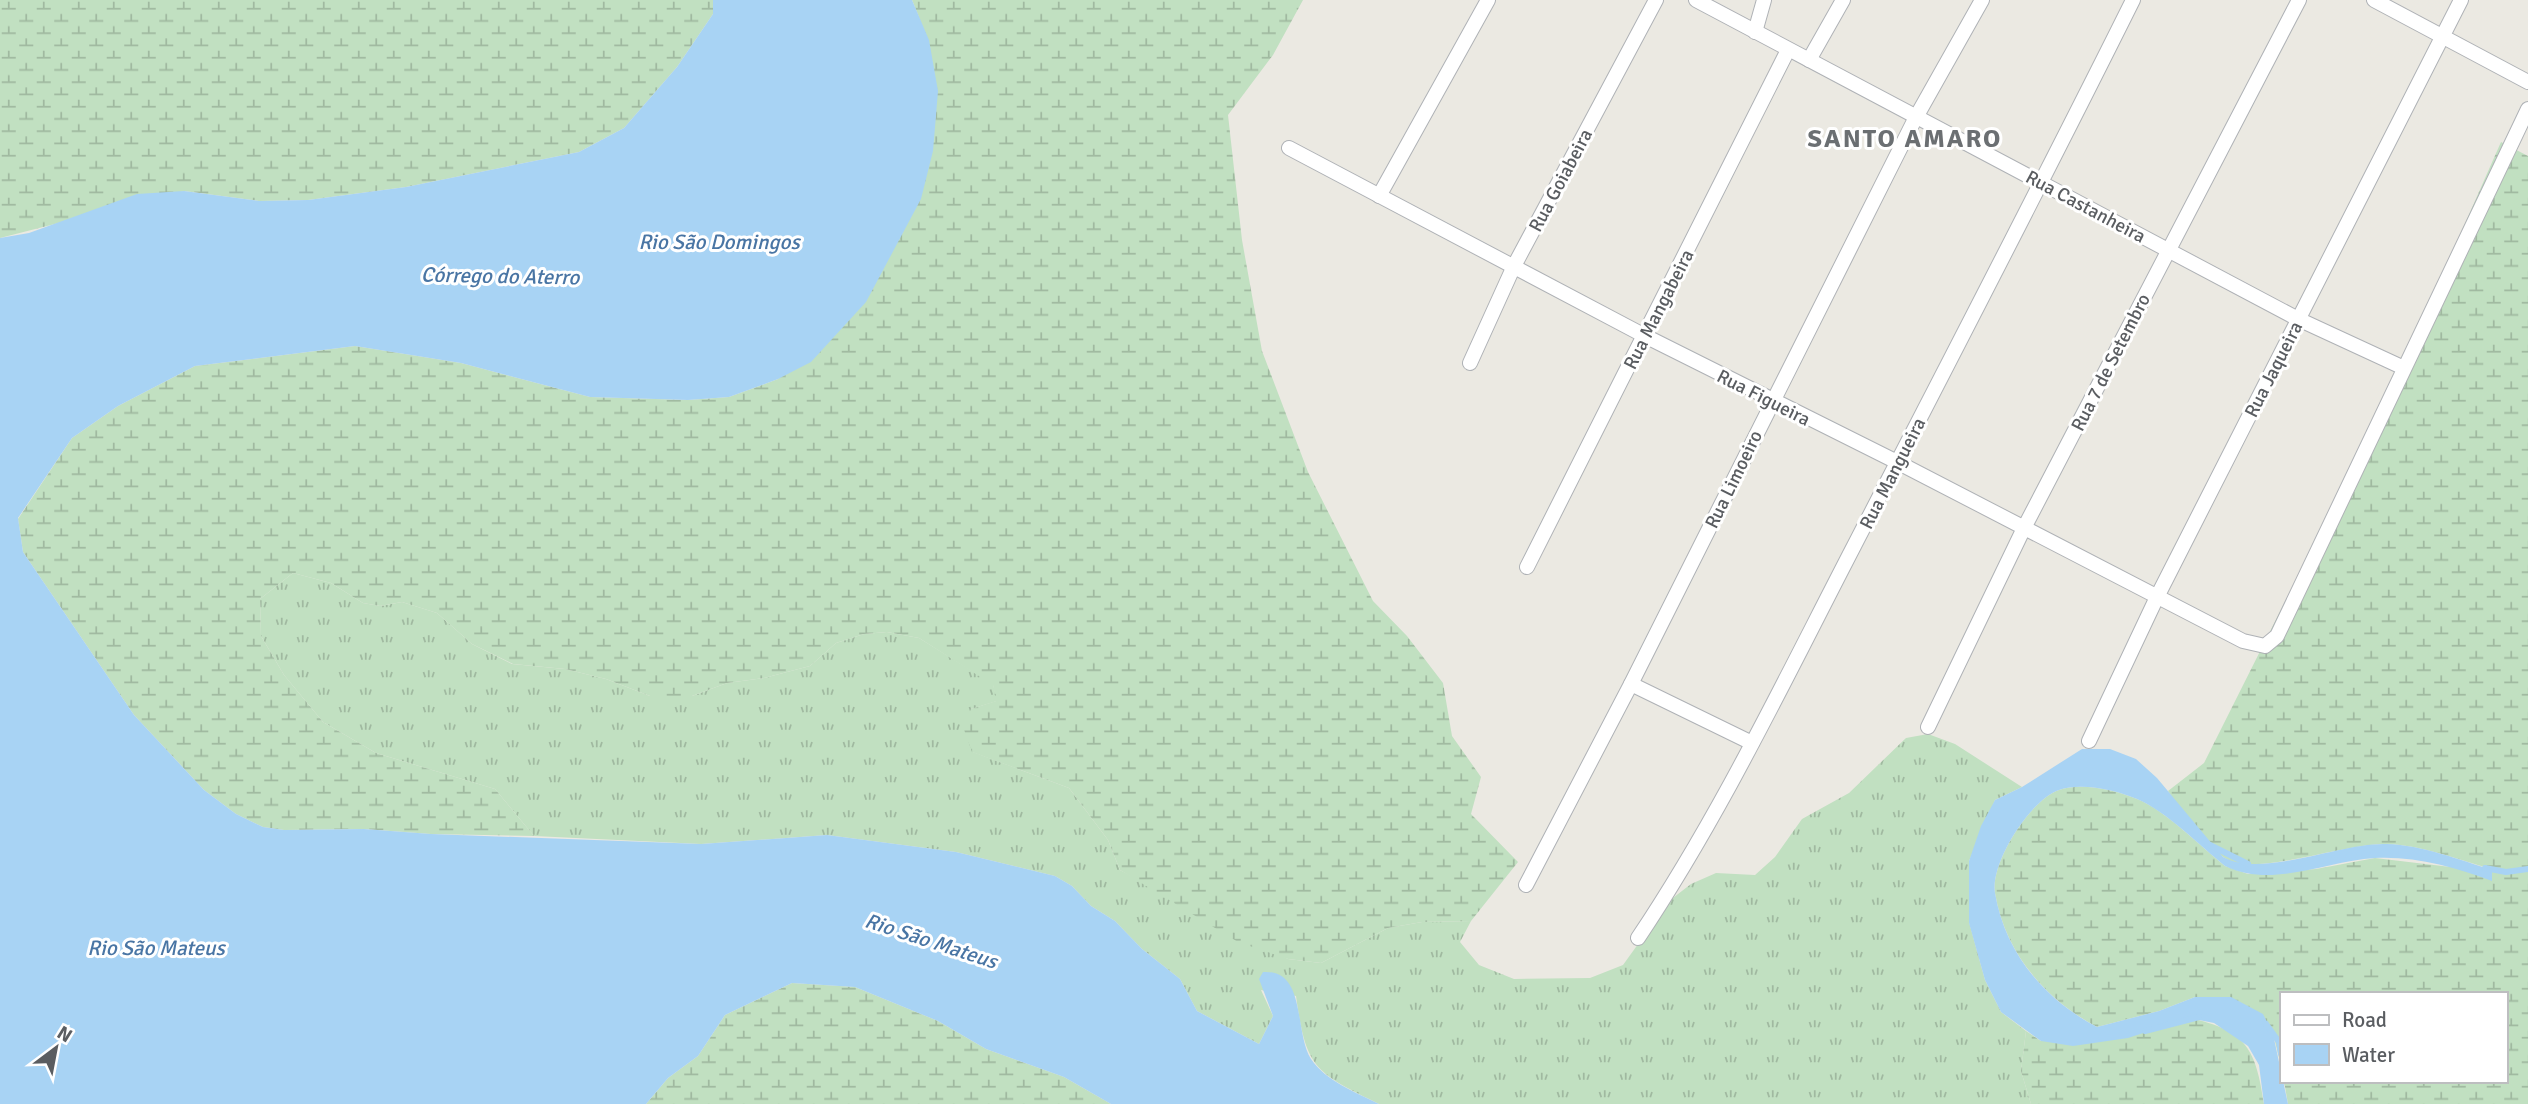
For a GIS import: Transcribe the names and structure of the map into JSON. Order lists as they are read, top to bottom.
{
  "streets": {
    "street": [
      "Rua Goiabeira",
      "Rua Castanheira",
      "Rua Mangabeira",
      "Rua 7 de Setembro",
      "Rua Jaqueira",
      "Rua Figueira",
      "Rua Mangueira",
      "Rua Limoeiro"
    ]
  },
  "crossings": [
    ["Rua Goiabeira", "Rua Figueira"],
    ["Rua Castanheira", "Rua Mangabeira"],
    ["Rua Castanheira", "Rua 7 de Setembro"],
    ["Rua Castanheira", "Rua Jaqueira"],
    ["Rua Castanheira", "Rua Figueira"],
    ["Rua Castanheira", "Rua Mangueira"],
    ["Rua Castanheira", "Rua Limoeiro"],
    ["Rua Mangabeira", "Rua Figueira"],
    ["Rua 7 de Setembro", "Rua Figueira"],
    ["Rua Jaqueira", "Rua Figueira"],
    ["Rua Figueira", "Rua Mangueira"],
    ["Rua Figueira", "Rua Limoeiro"]
  ],
  "districts": ["SANTO AMARO"],
  "water": ["Rio São Domingos", "Córrego do Aterro", "Rio São Mateus"],
  "legend": ["Road", "Water"],
  "north": "top right"
}
